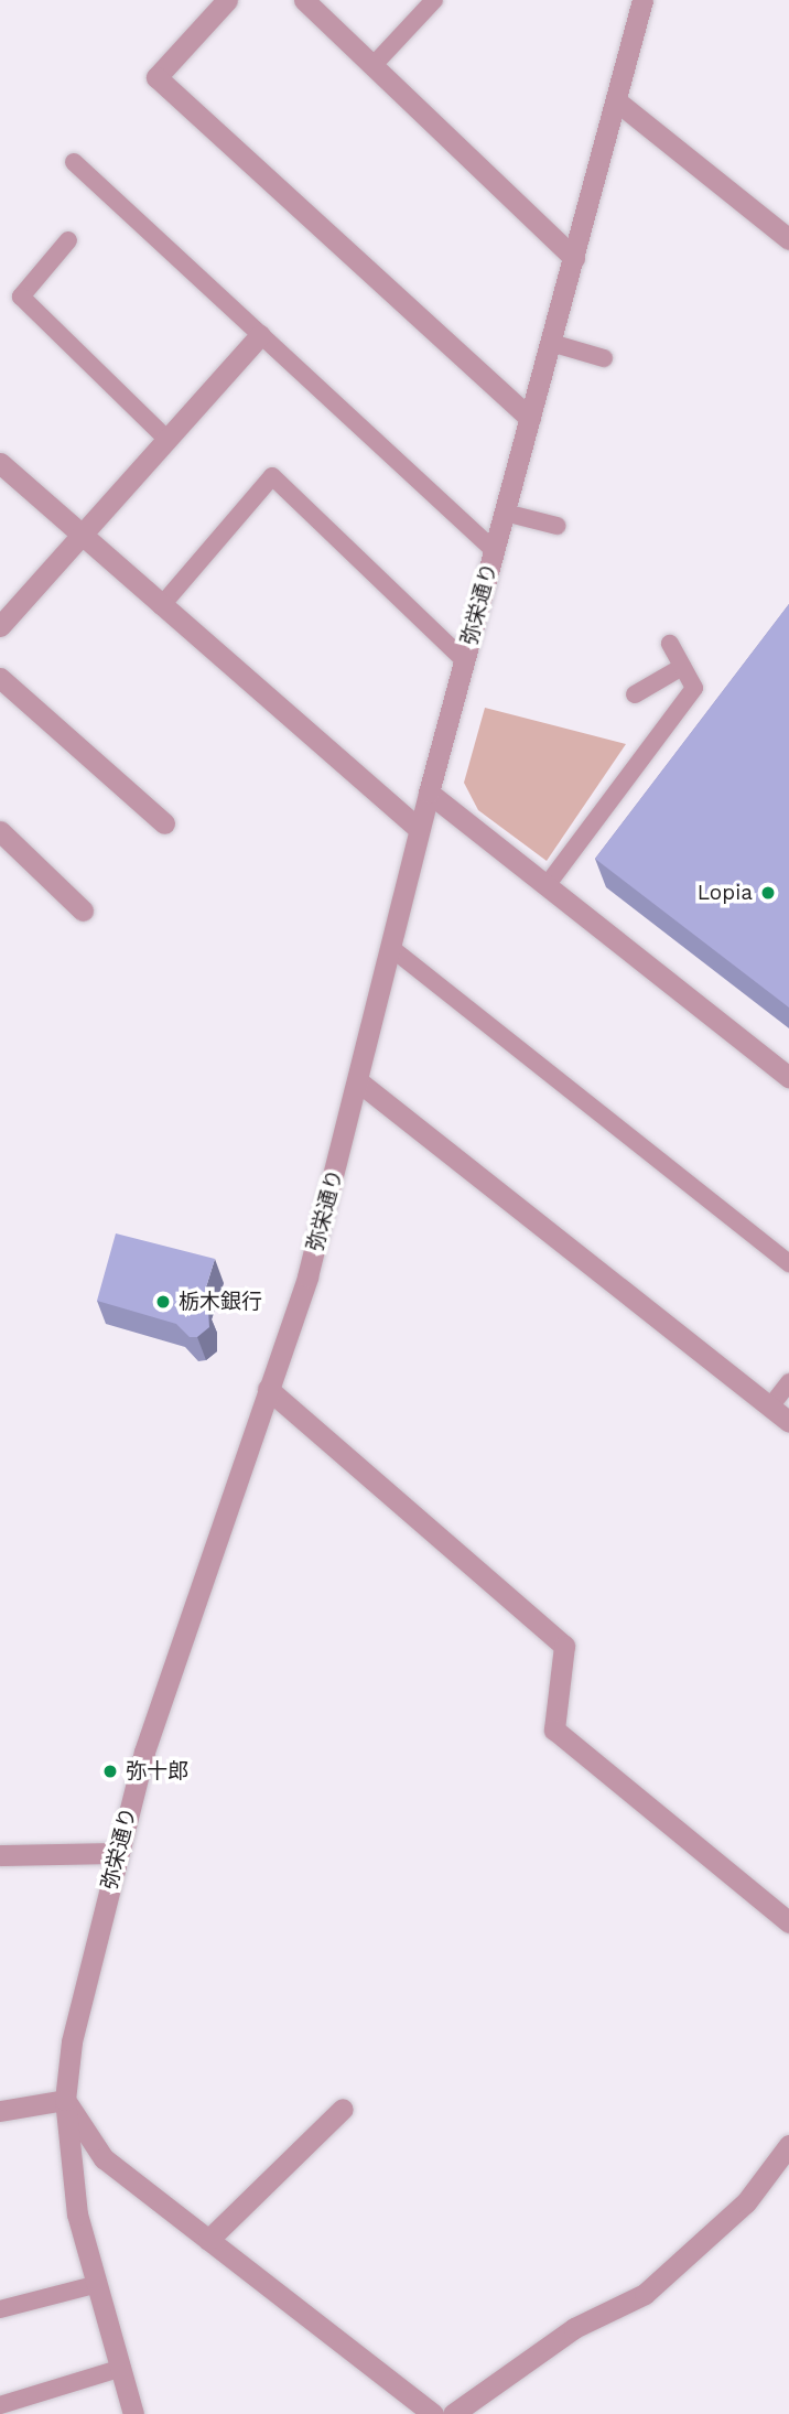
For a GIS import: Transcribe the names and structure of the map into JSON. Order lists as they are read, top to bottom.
{
  "streets": {
    "street": ["弥栄通り"]
  },
  "places": ["Lopia", "栃木銀行", "弥十郎"]
}
